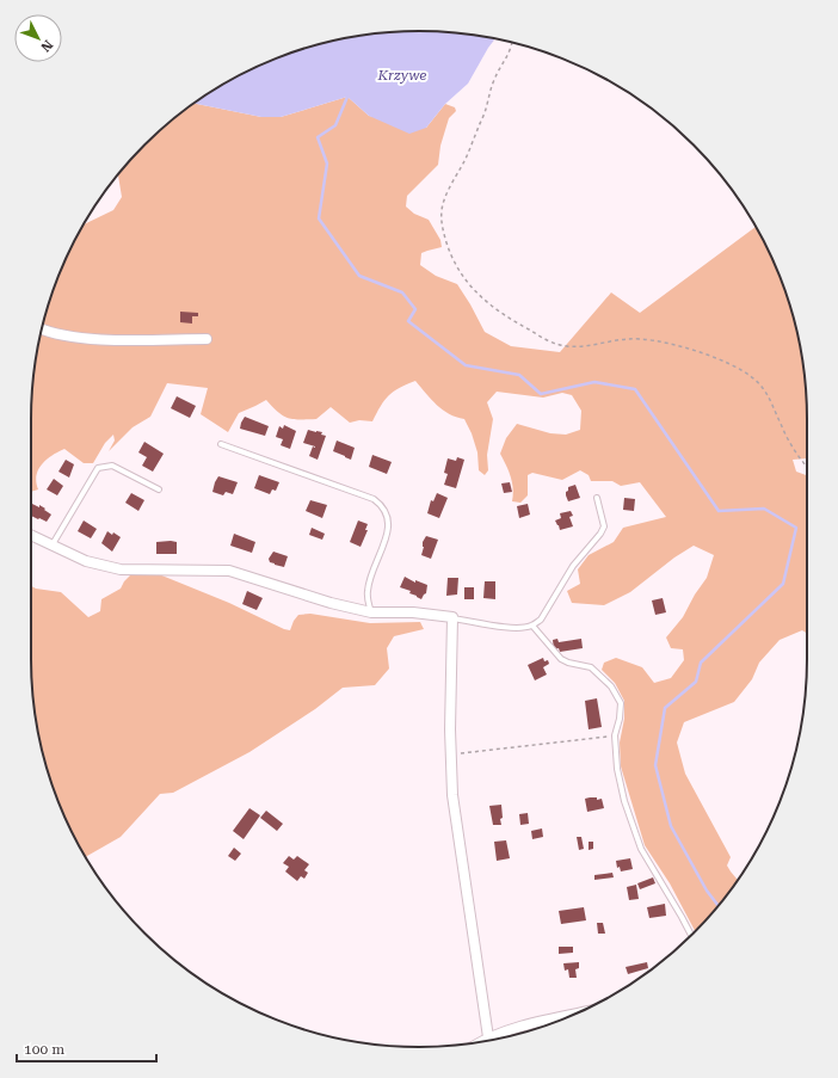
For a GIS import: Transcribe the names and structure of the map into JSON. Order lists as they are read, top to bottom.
{
  "water": ["Krzywe"],
  "scale_bar": "100 m",
  "north": "bottom right"
}
